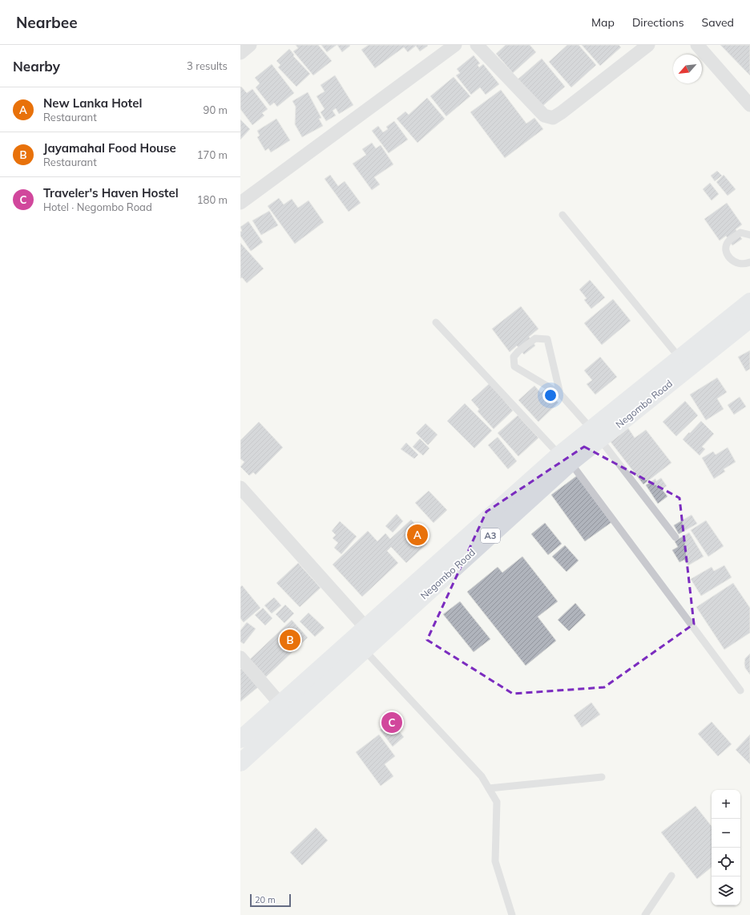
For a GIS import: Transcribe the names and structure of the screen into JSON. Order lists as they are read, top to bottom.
{
  "streets": {
    "highway": ["Negombo Road", "A3"]
  },
  "scale_bar": "20 m",
  "north": "bottom left",
  "page": {
    "header": "Nearbee",
    "nav": ["Map", "Directions", "Saved"],
    "heading": ["Nearby", "3 results"],
    "list": [
      {
        "mark": "A",
        "name": "New Lanka Hotel",
        "note": "Restaurant",
        "value": "90 m"
      },
      {
        "mark": "B",
        "name": "Jayamahal Food House",
        "note": "Restaurant",
        "value": "170 m"
      },
      {
        "mark": "C",
        "name": "Traveler's Haven Hostel",
        "note": "Hotel · Negombo Road",
        "value": "180 m"
      }
    ],
    "pins": ["A", "B", "C"],
    "map_buttons": ["+", "−"],
    "scale": "20 m"
  }
}
